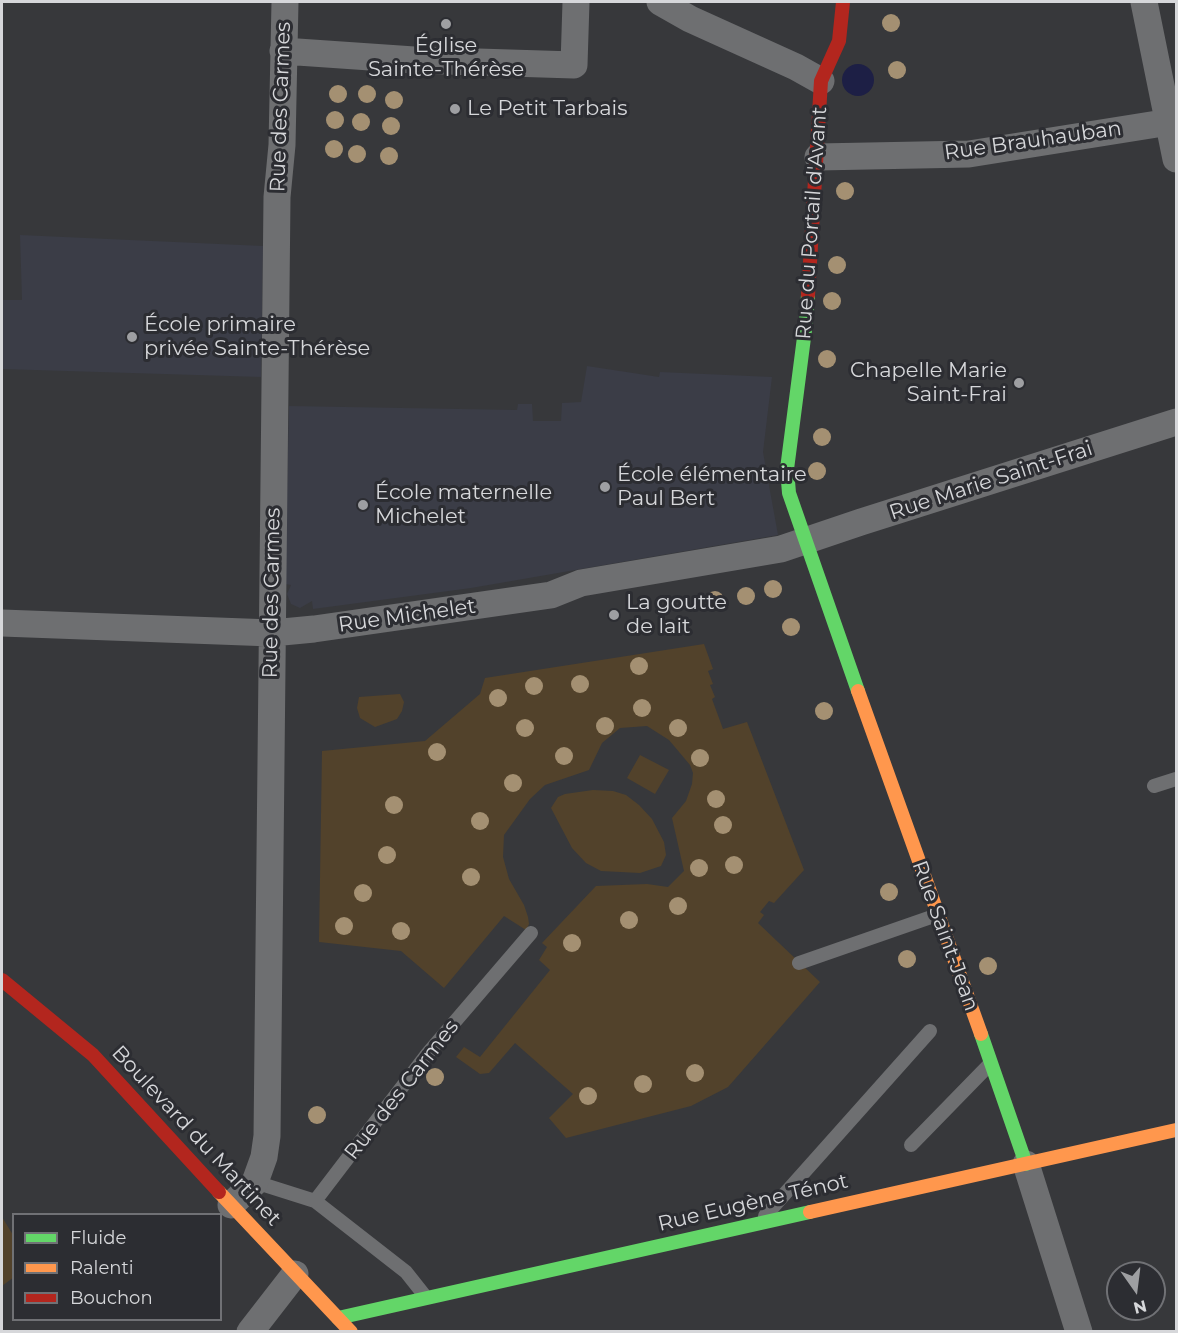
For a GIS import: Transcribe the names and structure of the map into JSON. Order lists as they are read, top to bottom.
{
  "streets": {
    "street": [
      "Rue des Carmes",
      "Rue Brauhauban",
      "Rue du Portail d'Avant",
      "Rue Marie Saint-Frai",
      "Rue Michelet",
      "Rue Saint-Jean",
      "Boulevard du Martinet",
      "Rue Eugène Ténot"
    ]
  },
  "crossings": [
    ["Rue des Carmes", "Rue Michelet"],
    ["Rue des Carmes", "Boulevard du Martinet"],
    ["Rue Brauhauban", "Rue du Portail d'Avant"],
    ["Rue du Portail d'Avant", "Rue Marie Saint-Frai"],
    ["Rue du Portail d'Avant", "Rue Michelet"],
    ["Rue du Portail d'Avant", "Rue Saint-Jean"],
    ["Rue Marie Saint-Frai", "Rue Michelet"],
    ["Rue Marie Saint-Frai", "Rue Saint-Jean"],
    ["Rue Michelet", "Rue Saint-Jean"],
    ["Rue Saint-Jean", "Rue Eugène Ténot"],
    ["Boulevard du Martinet", "Rue Eugène Ténot"]
  ],
  "places": [
    "Église Sainte-Thérèse",
    "Le Petit Tarbais",
    "École primaire privée Sainte-Thérèse",
    "Chapelle Marie Saint-Frai",
    "École élémentaire Paul Bert",
    "École maternelle Michelet",
    "La goutte de lait"
  ],
  "legend": ["Fluide", "Ralenti", "Bouchon"],
  "north": "bottom"
}
